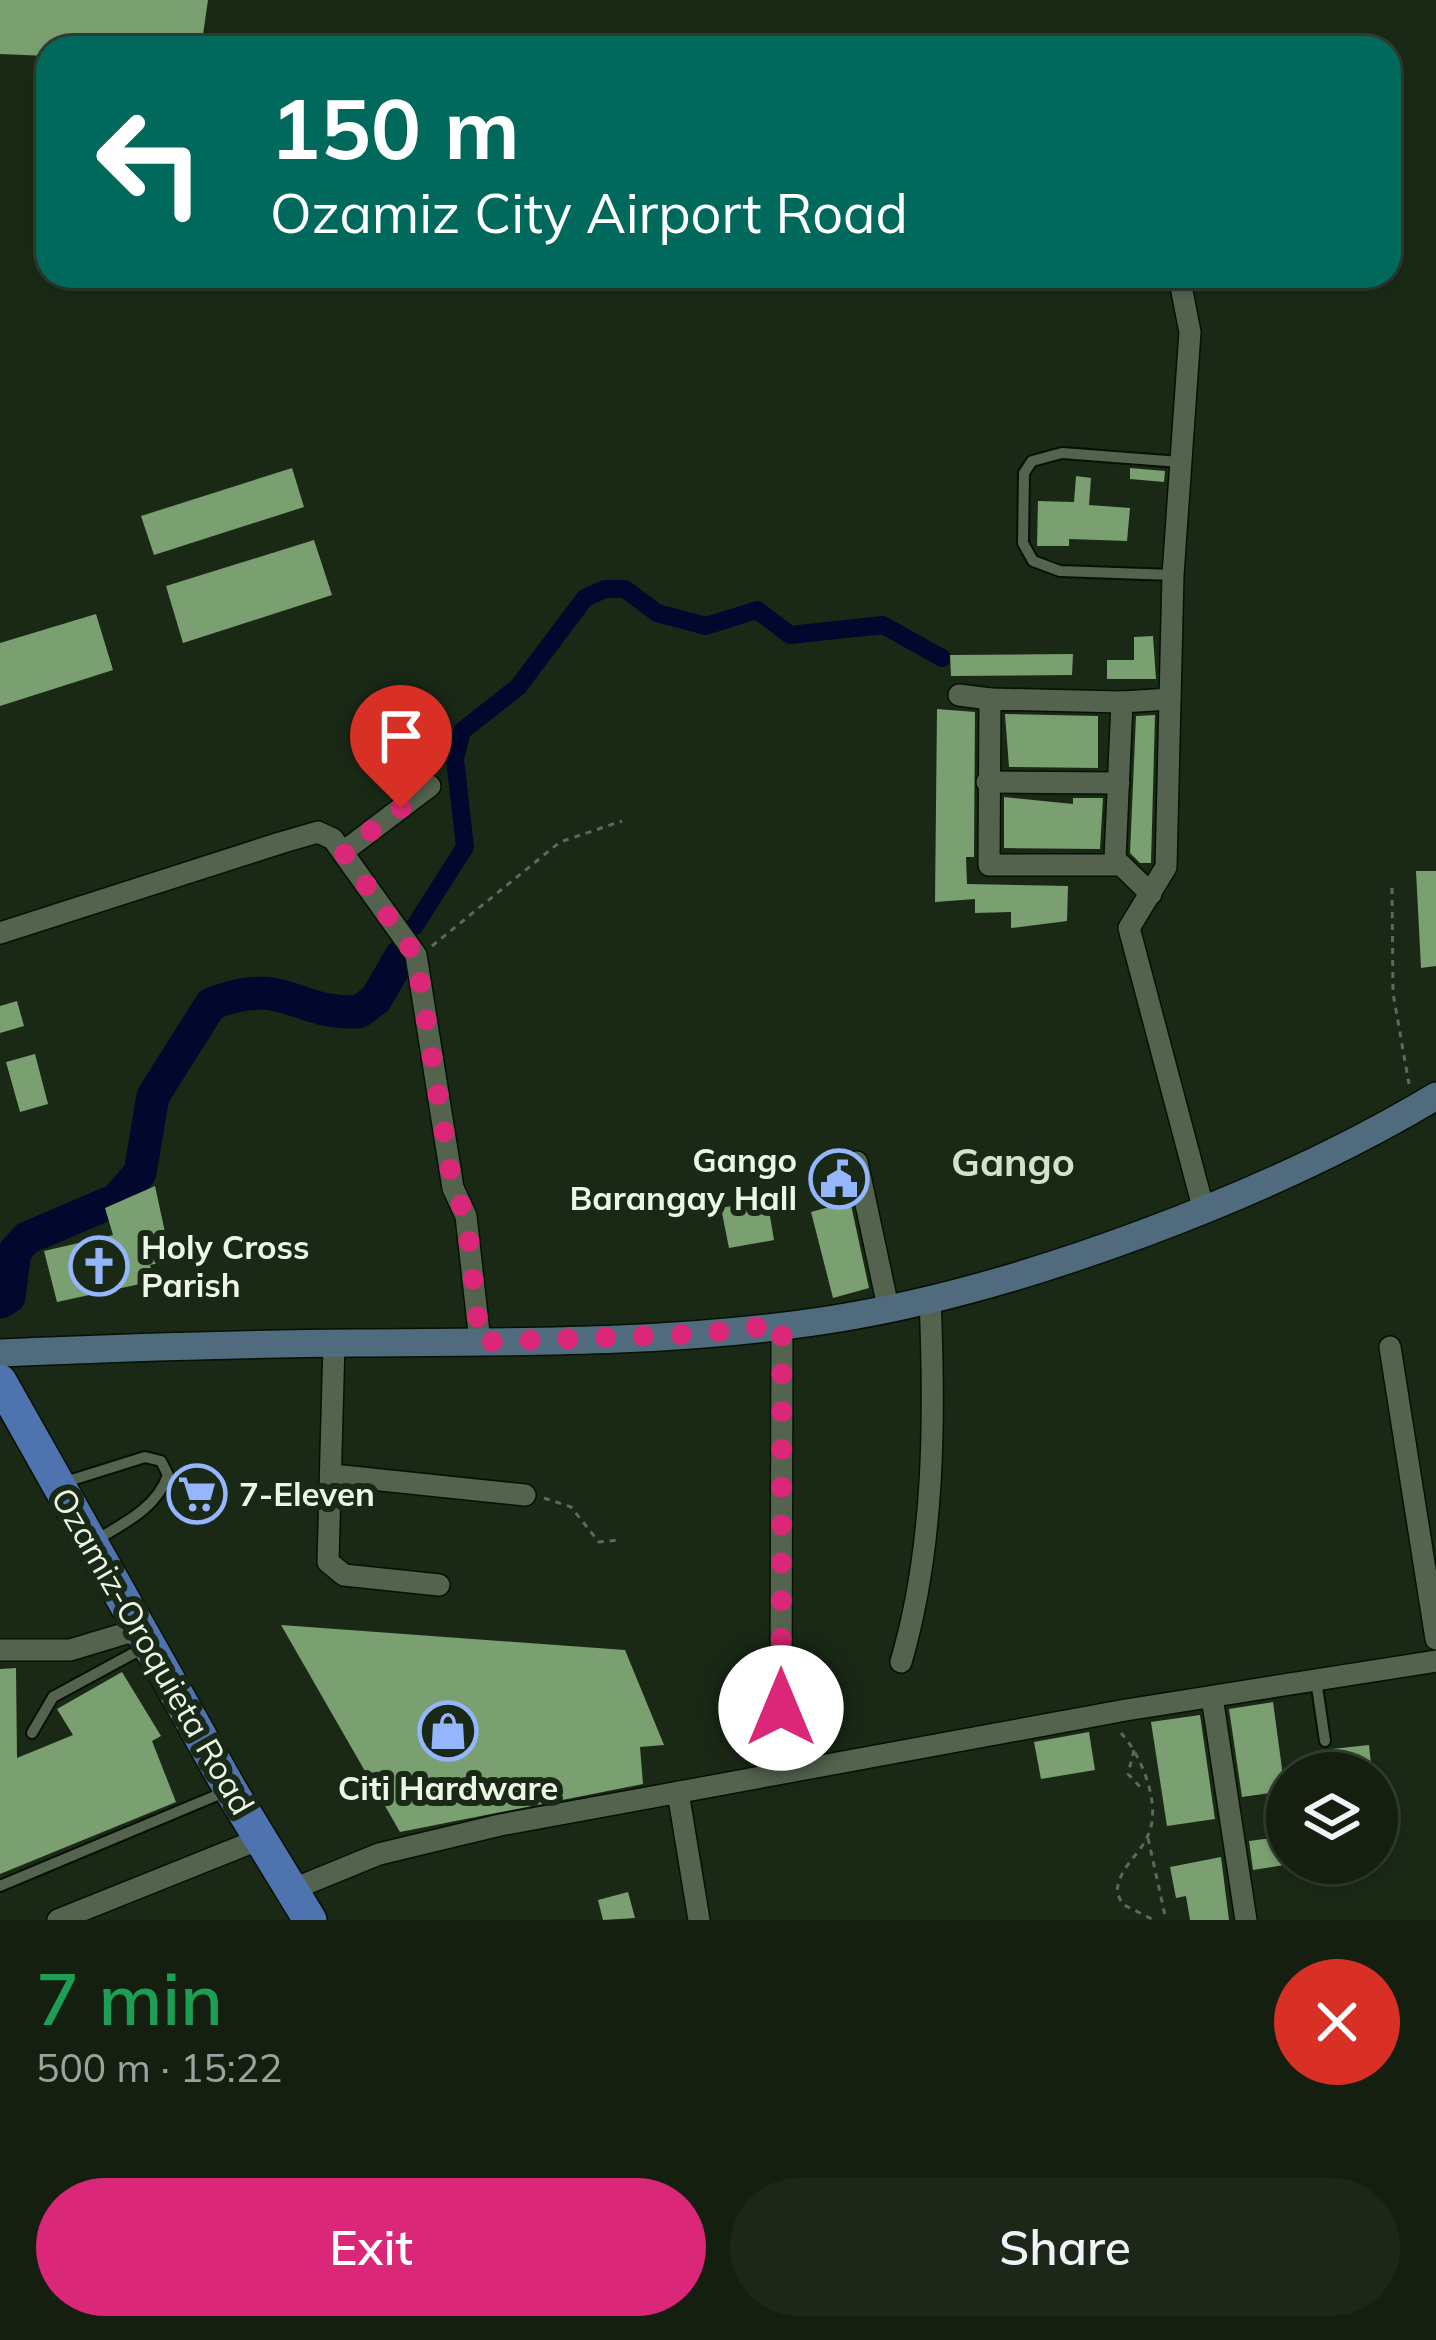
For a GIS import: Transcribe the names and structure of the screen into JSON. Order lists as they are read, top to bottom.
{
  "streets": {
    "main road": ["Ozamiz-Oroquieta Road"]
  },
  "districts": ["Gango"],
  "places": {
    "public building": ["Gango Barangay Hall"],
    "church": ["Holy Cross Parish"],
    "supermarket": ["7-Eleven"],
    "shop": ["Citi Hardware"]
  },
  "page": {
    "turn": ["150 m", "Ozamiz City Airport Road"],
    "heading": ["7 min", "500 m · 15:22"],
    "buttons": ["Exit", "Share"]
  }
}
